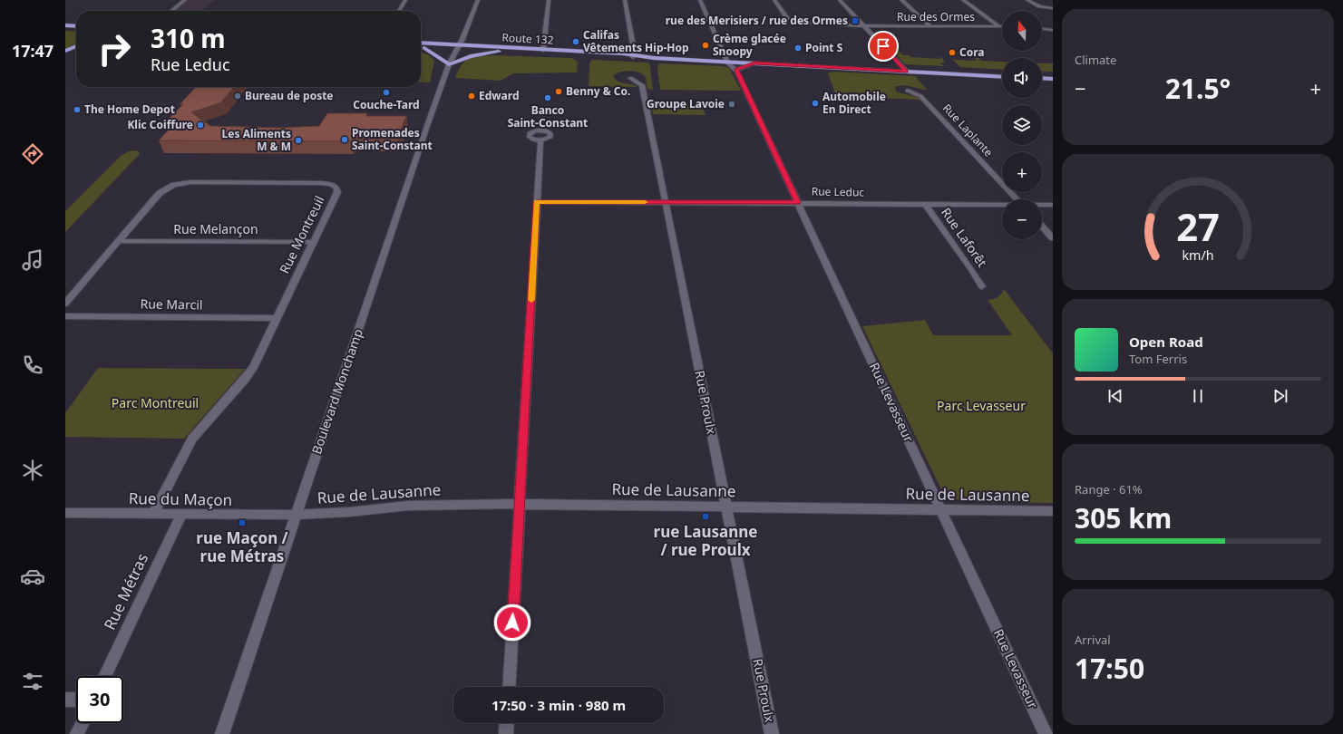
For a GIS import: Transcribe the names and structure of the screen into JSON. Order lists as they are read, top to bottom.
{
  "streets": {
    "highway": ["Route 132"],
    "street": [
      "Rue des Ormes",
      "Rue Laplante",
      "Rue Leduc",
      "Rue Melançon",
      "Rue Montreuil",
      "Rue Laforêt",
      "Rue Marcil",
      "Boulevard Monchamp",
      "Rue Proulx",
      "Rue Levasseur",
      "Rue de Lausanne",
      "Rue du Maçon",
      "Rue Métras"
    ]
  },
  "crossings": [
    ["Route 132", "Boulevard Monchamp"],
    ["Route 132", "Rue Levasseur"],
    ["Rue Leduc", "Rue Laforêt"],
    ["Rue Leduc", "Rue Proulx"],
    ["Rue Leduc", "Rue Levasseur"],
    ["Rue Melançon", "Rue Montreuil"],
    ["Rue Montreuil", "Rue Marcil"],
    ["Rue Montreuil", "Rue du Maçon"],
    ["Boulevard Monchamp", "Rue de Lausanne"],
    ["Boulevard Monchamp", "Rue du Maçon"],
    ["Rue Proulx", "Rue de Lausanne"],
    ["Rue Levasseur", "Rue de Lausanne"],
    ["Rue de Lausanne", "Rue du Maçon"],
    ["Rue du Maçon", "Rue Métras"]
  ],
  "parks": ["Parc Montreuil", "Parc Levasseur"],
  "places": {
    "transit": ["rue des Merisiers / rue des Ormes", "rue Lausanne / rue Proulx", "rue Maçon / rue Métras"],
    "other": [
      "Califas Vêtements Hip-Hop",
      "Crème glacée Snoopy",
      "Point S",
      "Cora",
      "Benny & Co.",
      "Couche-Tard",
      "Bureau de poste",
      "Edward",
      "Banco Saint-Constant",
      "Automobile En Direct",
      "Groupe Lavoie",
      "The Home Depot",
      "Klic Coiffure",
      "Promenades Saint-Constant",
      "Les Aliments M & M"
    ]
  },
  "north": "top",
  "page": {
    "tabs": "17:47",
    "tile": [
      "Climate",
      ["Range · 61%", "305 km"],
      ["Arrival", "17:50"]
    ],
    "map_buttons": ["+", "−"],
    "turn": ["310 m", "Rue Leduc"],
    "heat": ["−", "21.5°", "+"],
    "song": ["Open Road", "Tom Ferris"],
    "limit": "30",
    "trip": "17:50 · 3 min · 980 m",
    "gauge": ["27", "km/h"]
  }
}
